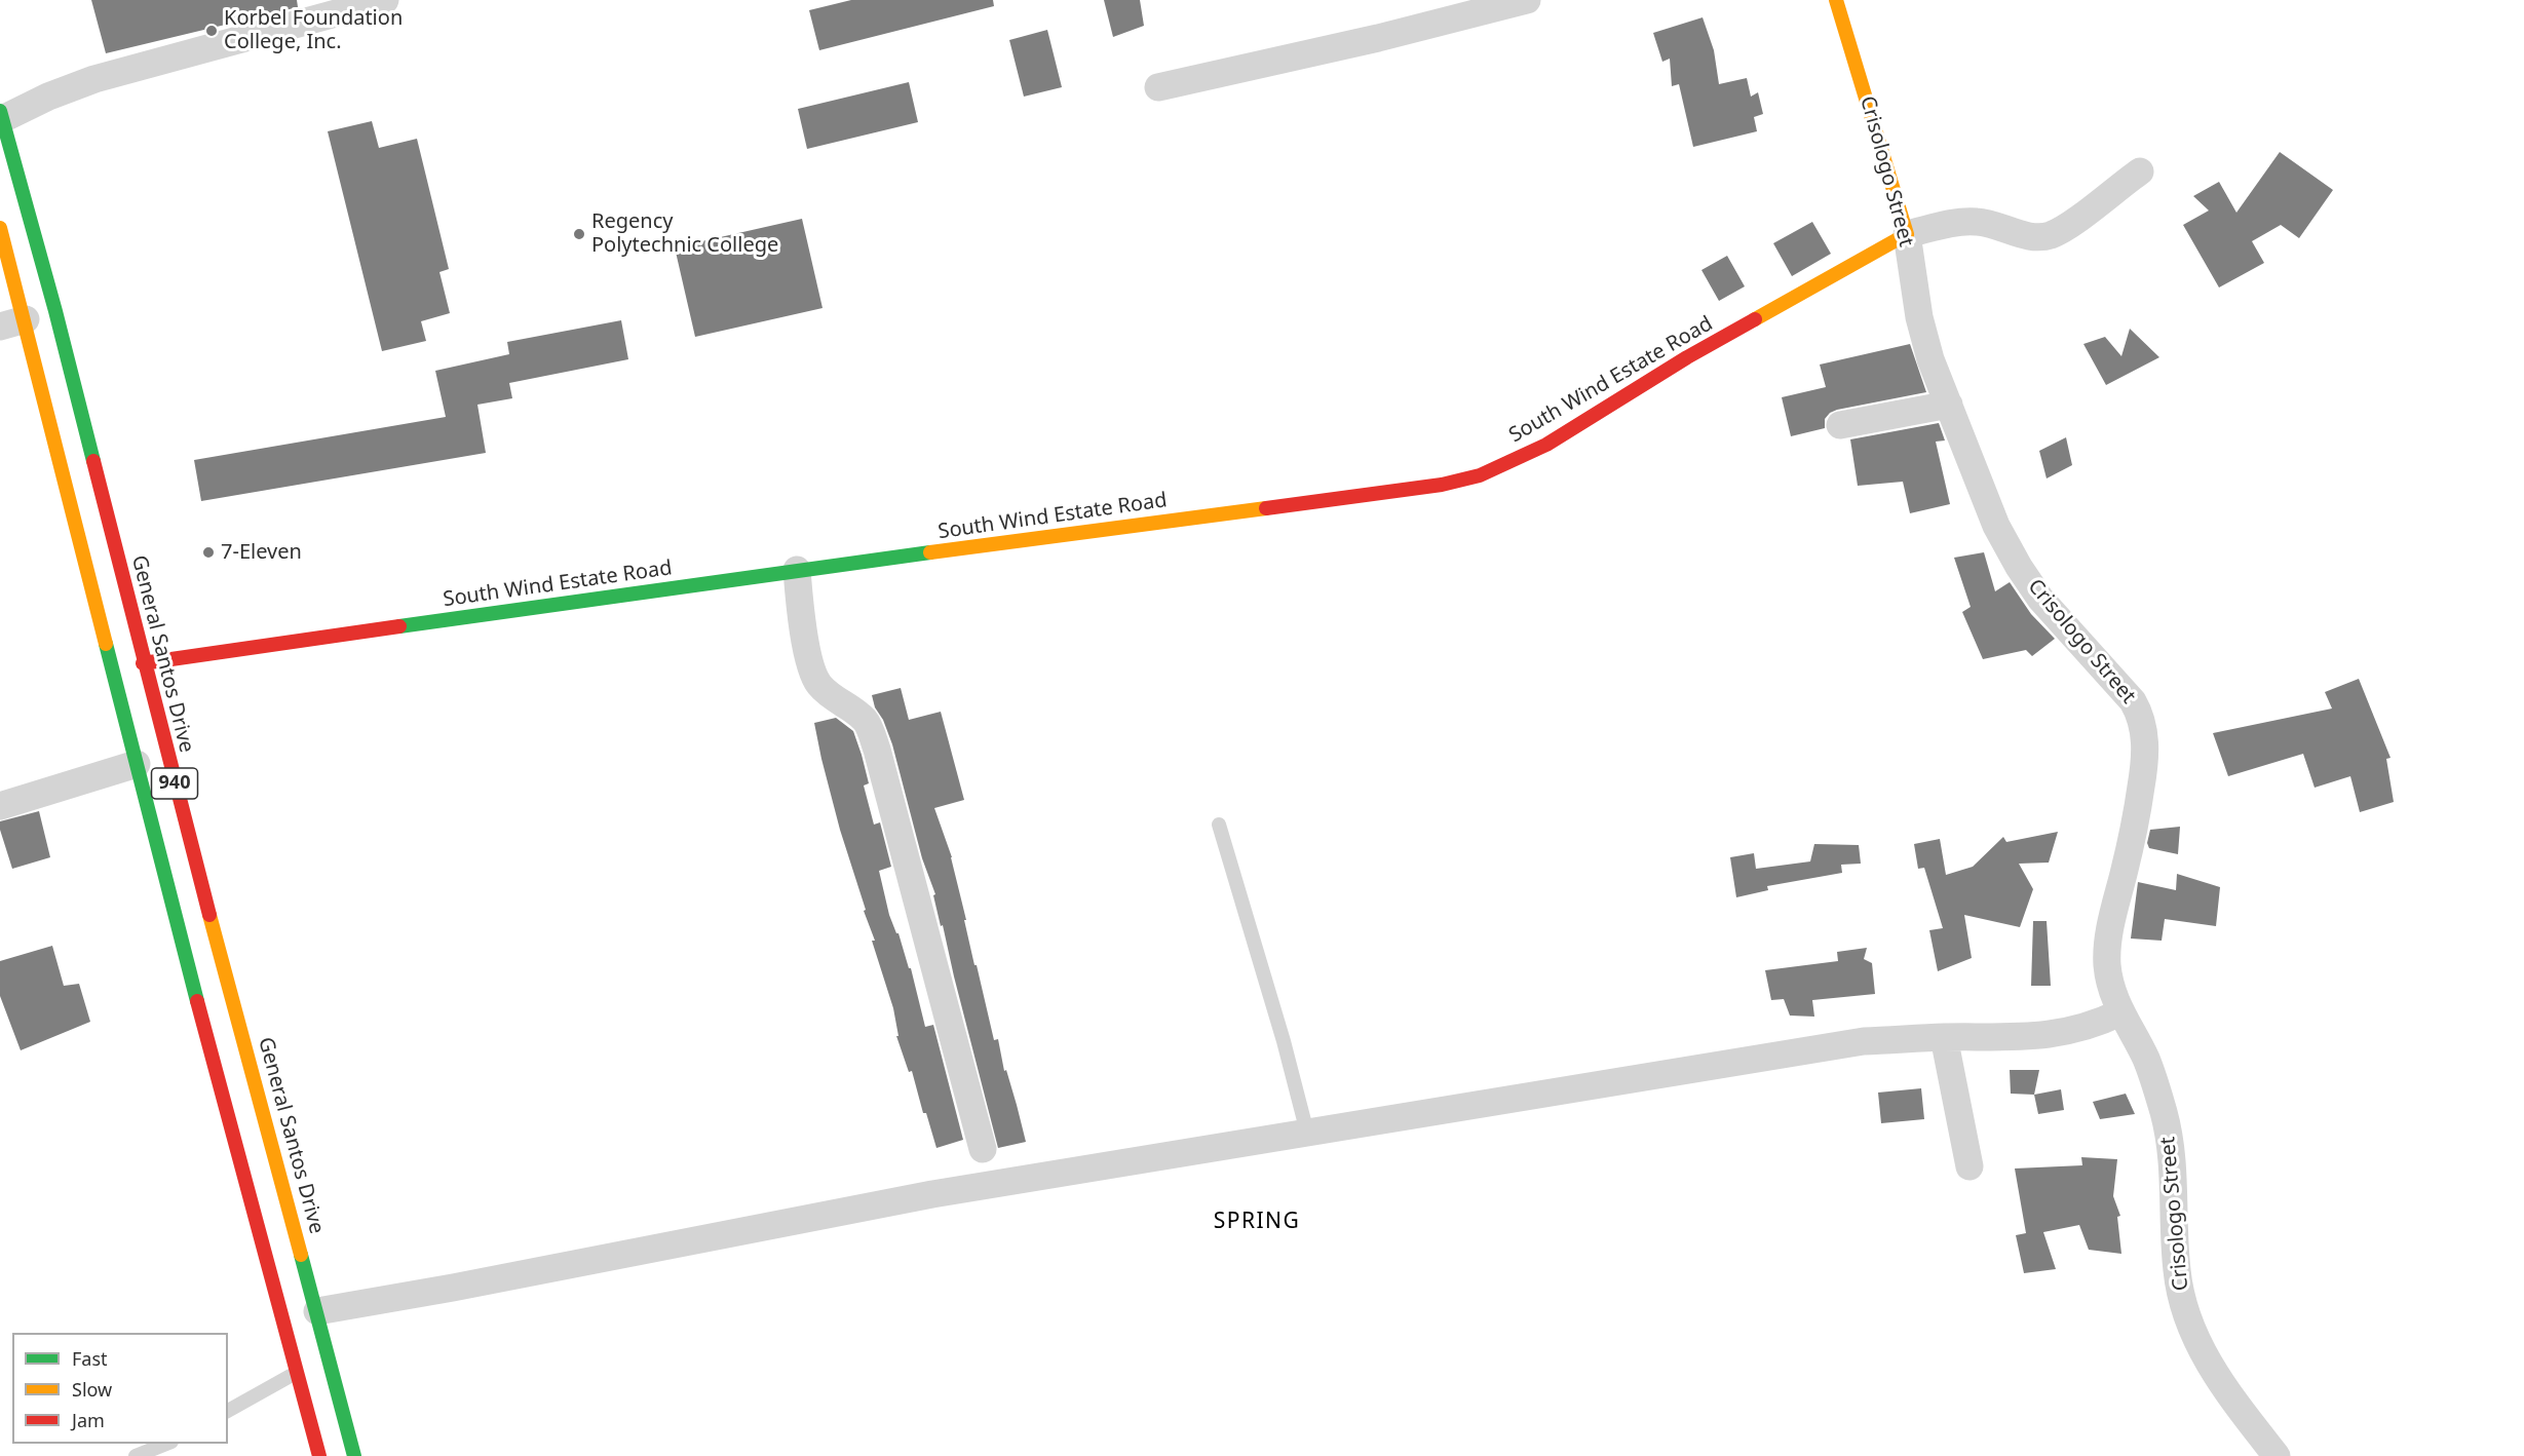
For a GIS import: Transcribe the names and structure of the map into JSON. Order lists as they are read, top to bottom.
{
  "streets": {
    "main road": [
      "Crisologo Street",
      "South Wind Estate Road",
      "General Santos Drive",
      "940"
    ]
  },
  "crossings": [
    ["Crisologo Street", "South Wind Estate Road"],
    ["South Wind Estate Road", "General Santos Drive"]
  ],
  "districts": ["SPRING"],
  "places": ["Korbel Foundation College, Inc.", "Regency Polytechnic College", "7-Eleven"],
  "legend": ["Fast", "Slow", "Jam"]
}
